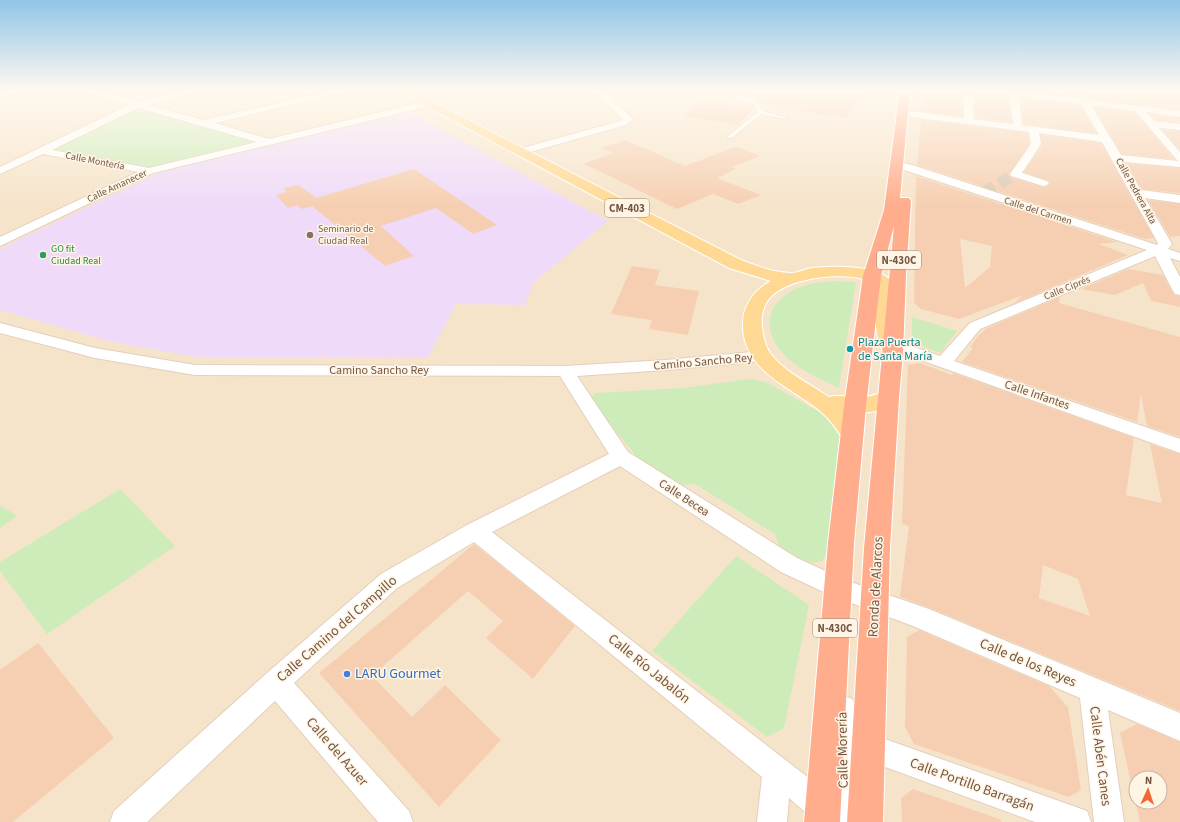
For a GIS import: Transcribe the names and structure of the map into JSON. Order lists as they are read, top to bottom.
{
  "streets": {
    "highway": ["N-430C", "Ronda de Alarcos"],
    "main road": ["CM-403"],
    "street": [
      "Calle Montería",
      "Calle Amanecer",
      "Calle Pedrera Alta",
      "Calle del Carmen",
      "Calle Ciprés",
      "Camino Sancho Rey",
      "Calle Infantes",
      "Calle Becea",
      "Calle Camino del Campillo",
      "Calle de los Reyes",
      "Calle Río Jabalón",
      "Calle del Azuer",
      "Calle Abén Canes",
      "Calle Portillo Barragán"
    ]
  },
  "crossings": [
    ["Calle Montería", "Calle Amanecer"],
    ["Calle Pedrera Alta", "Calle del Carmen"],
    ["Calle Pedrera Alta", "Calle Ciprés"],
    ["Calle del Carmen", "N-430C"],
    ["Calle del Carmen", "Calle Ciprés"],
    ["N-430C", "Calle Infantes"],
    ["N-430C", "Calle Becea"],
    ["N-430C", "Ronda de Alarcos"],
    ["N-430C", "Calle Río Jabalón"],
    ["Calle Ciprés", "Calle Infantes"],
    ["Camino Sancho Rey", "Calle Becea"],
    ["Calle Infantes", "Ronda de Alarcos"],
    ["Calle Becea", "Ronda de Alarcos"],
    ["Calle Becea", "Calle Camino del Campillo"],
    ["Calle Becea", "Calle de los Reyes"],
    ["Ronda de Alarcos", "Calle de los Reyes"],
    ["Ronda de Alarcos", "Calle Portillo Barragán"],
    ["Calle Camino del Campillo", "Calle Río Jabalón"],
    ["Calle Camino del Campillo", "Calle del Azuer"],
    ["Calle de los Reyes", "Calle Abén Canes"]
  ],
  "places": [
    "Seminario de Ciudad Real",
    "GO fit Ciudad Real",
    "Plaza Puerta de Santa María",
    "LARU Gourmet"
  ],
  "north": "top"
}
